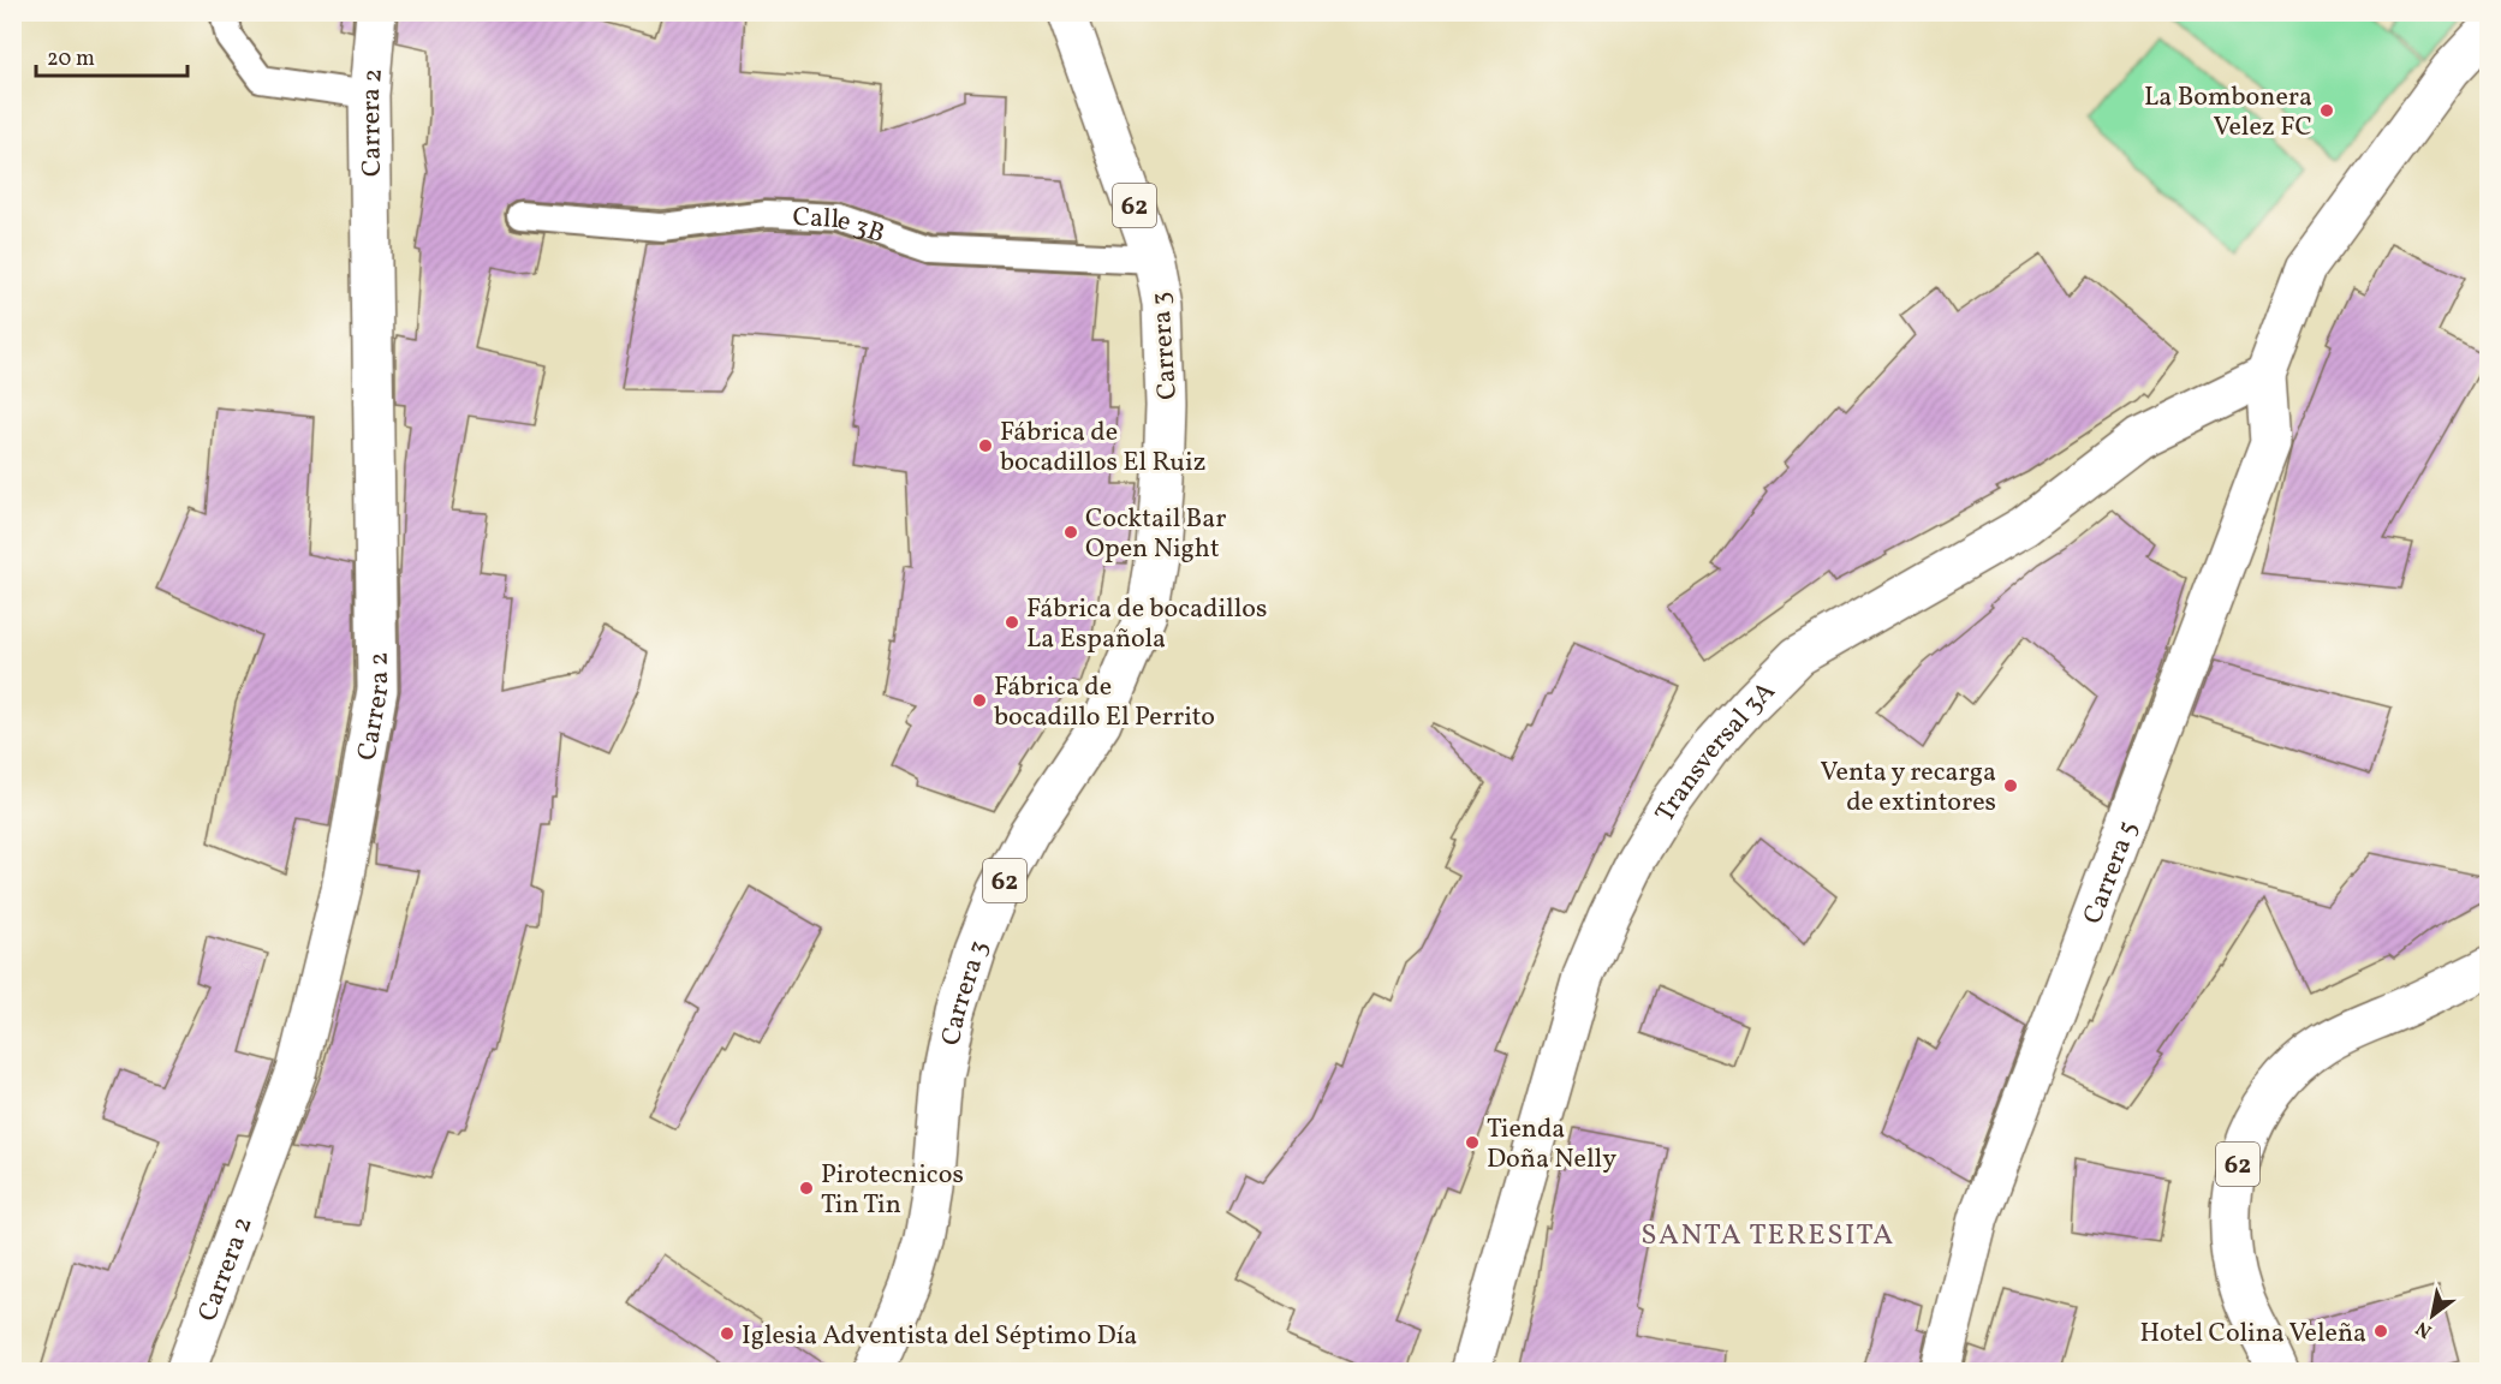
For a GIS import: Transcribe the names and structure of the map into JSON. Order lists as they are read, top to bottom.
{
  "streets": {
    "street": [
      "Carrera 2",
      "62",
      "Carrera 3",
      "Transversal 3A",
      "Carrera 5"
    ],
    "lane": ["Calle 3B"]
  },
  "crossings": [
    ["Calle 3B", "Carrera 3"],
    ["Transversal 3A", "Carrera 5"]
  ],
  "districts": ["SANTA TERESITA"],
  "places": [
    "La Bombonera Velez FC",
    "Fábrica de bocadillos El Ruiz",
    "Cocktail Bar Open Night",
    "Fábrica de bocadillos La Española",
    "Fábrica de bocadillo El Perrito",
    "Venta y recarga de extintores",
    "Tienda Doña Nelly",
    "Pirotecnicos Tin Tin",
    "Hotel Colina Veleña",
    "Iglesia Adventista del Séptimo Día"
  ],
  "scale_bar": "20 m",
  "north": "bottom left"
}
